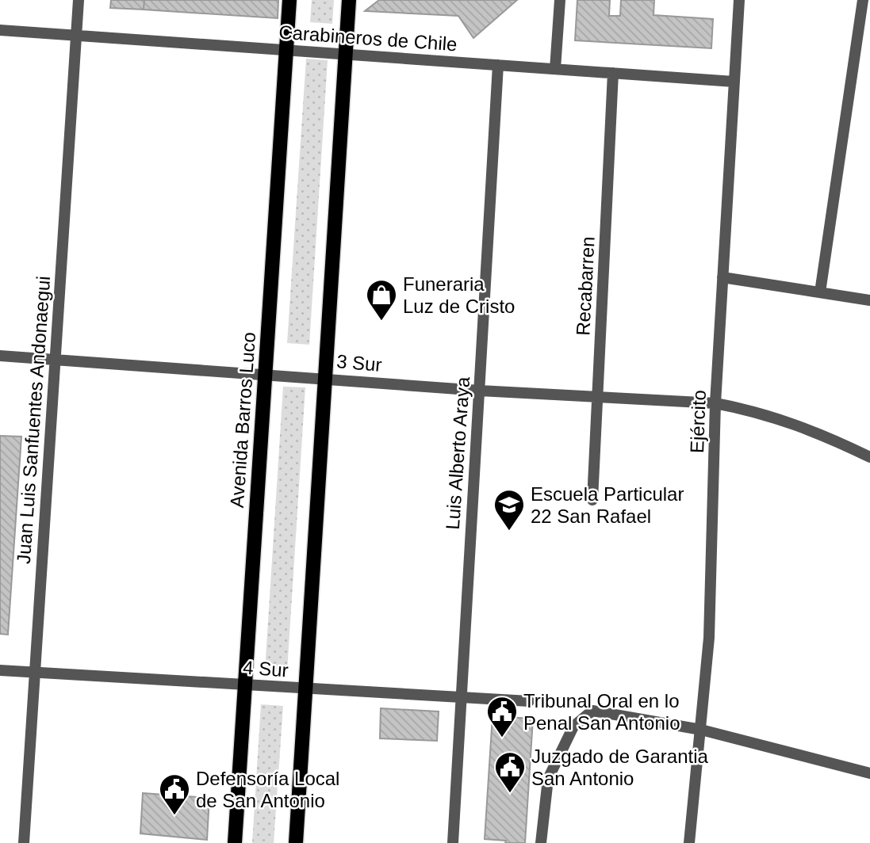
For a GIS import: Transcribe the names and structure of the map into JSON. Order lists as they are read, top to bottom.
{
  "streets": {
    "main road": ["Avenida Barros Luco"],
    "street": [
      "Carabineros de Chile",
      "Recabarren",
      "3 Sur",
      "Juan Luis Sanfuentes Andonaegui",
      "Ejército",
      "Luis Alberto Araya",
      "4 Sur"
    ]
  },
  "crossings": [
    ["Carabineros de Chile", "Recabarren"],
    ["Carabineros de Chile", "Juan Luis Sanfuentes Andonaegui"],
    ["Carabineros de Chile", "Avenida Barros Luco"],
    ["Carabineros de Chile", "Ejército"],
    ["Carabineros de Chile", "Luis Alberto Araya"],
    ["Recabarren", "3 Sur"],
    ["3 Sur", "Juan Luis Sanfuentes Andonaegui"],
    ["3 Sur", "Avenida Barros Luco"],
    ["3 Sur", "Ejército"],
    ["3 Sur", "Luis Alberto Araya"],
    ["Juan Luis Sanfuentes Andonaegui", "4 Sur"],
    ["Avenida Barros Luco", "4 Sur"],
    ["Luis Alberto Araya", "4 Sur"]
  ],
  "places": {
    "shop": ["Funeraria Luz de Cristo"],
    "school or university": ["Escuela Particular 22 San Rafael"],
    "public building": ["Tribunal Oral en lo Penal San Antonio", "Juzgado de Garantia San Antonio", "Defensoría Local de San Antonio"]
  }
}
